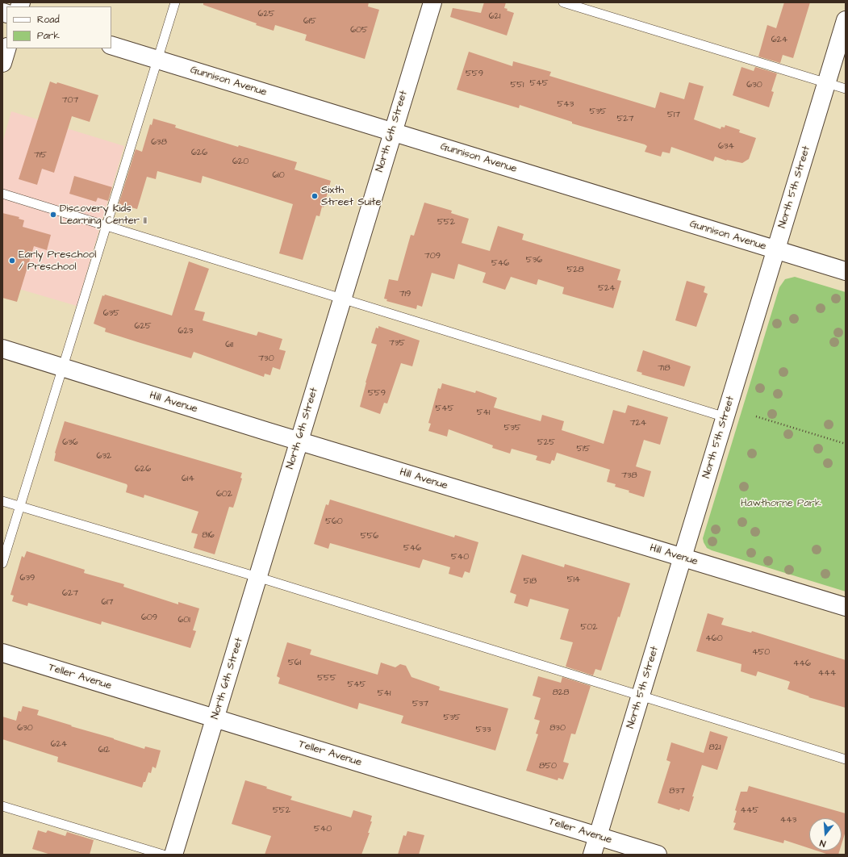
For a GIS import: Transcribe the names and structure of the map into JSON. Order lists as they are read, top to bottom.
{
  "streets": {
    "street": [
      "Gunnison Avenue",
      "North 6th Street",
      "North 5th Street",
      "Hill Avenue",
      "Teller Avenue"
    ]
  },
  "crossings": [
    ["Gunnison Avenue", "North 6th Street"],
    ["Gunnison Avenue", "North 5th Street"],
    ["North 6th Street", "Hill Avenue"],
    ["North 6th Street", "Teller Avenue"],
    ["North 5th Street", "Hill Avenue"],
    ["North 5th Street", "Teller Avenue"]
  ],
  "parks": ["Hawthorne Park"],
  "places": ["Sixth Street Suite", "Discovery Kids Learning Center II", "Early Preschool / Preschool"],
  "house_numbers": [
    "625",
    "621",
    "615",
    "605",
    "624",
    "559",
    "545",
    "551",
    "630",
    "707",
    "543",
    "535",
    "517",
    "527",
    "638",
    "634",
    "626",
    "715",
    "620",
    "610",
    "552",
    "709",
    "536",
    "546",
    "528",
    "524",
    "719",
    "635",
    "625",
    "623",
    "735",
    "611",
    "730",
    "718",
    "559",
    "545",
    "541",
    "724",
    "535",
    "636",
    "525",
    "515",
    "632",
    "626",
    "738",
    "614",
    "602",
    "560",
    "816",
    "556",
    "546",
    "540",
    "639",
    "514",
    "518",
    "627",
    "617",
    "609",
    "601",
    "502",
    "460",
    "450",
    "561",
    "446",
    "444",
    "555",
    "545",
    "828",
    "541",
    "537",
    "535",
    "630",
    "830",
    "533",
    "624",
    "821",
    "612",
    "850",
    "837",
    "552",
    "445",
    "443",
    "540"
  ],
  "legend": ["Road", "Park"],
  "north": "bottom"
}
